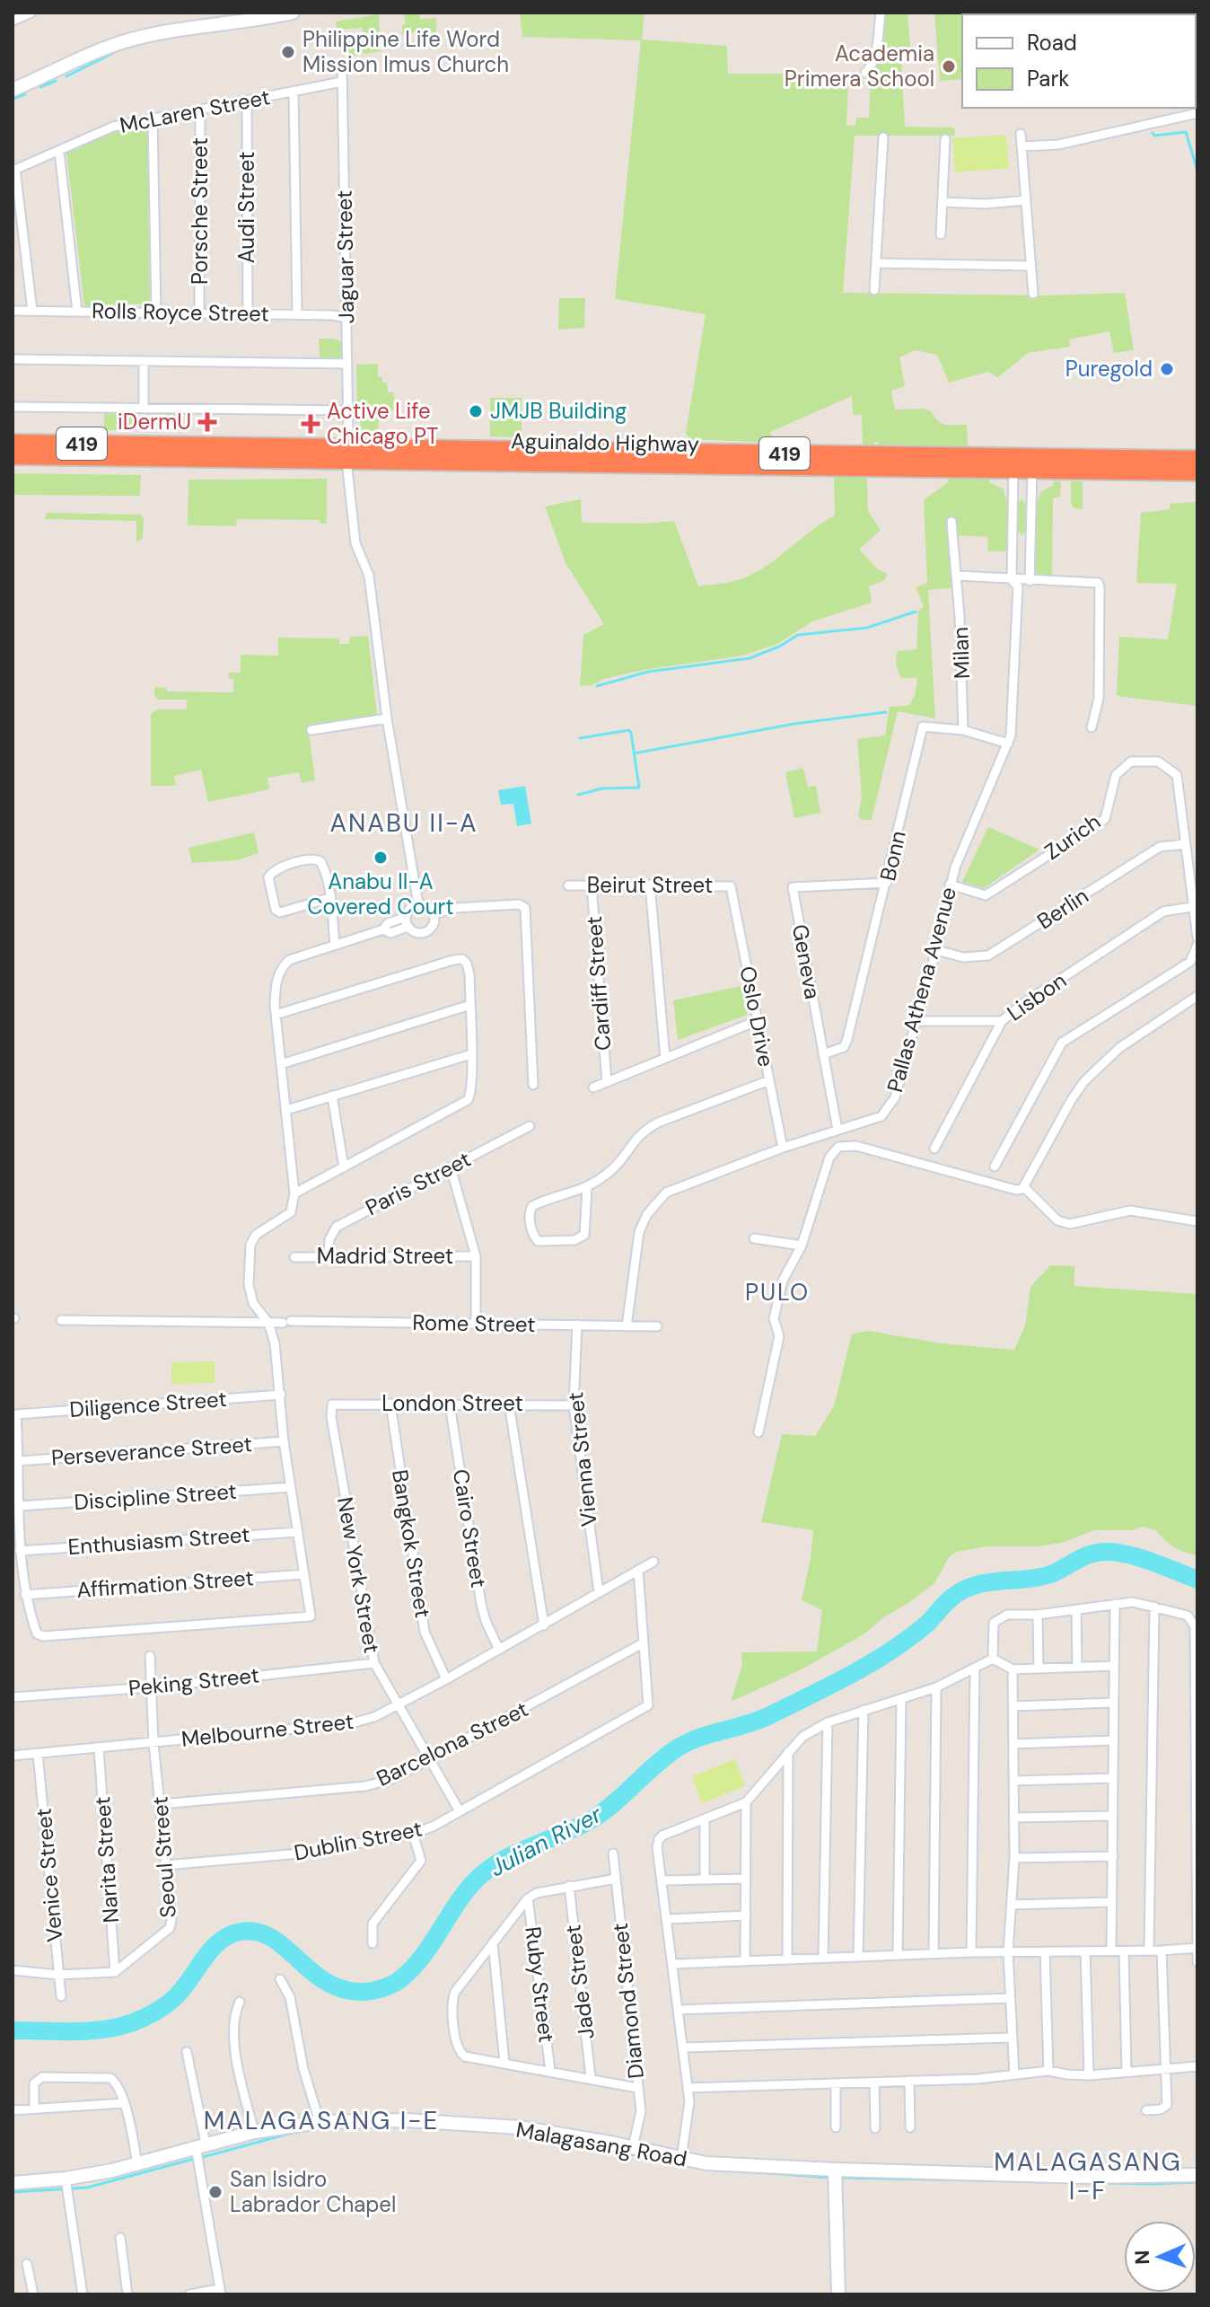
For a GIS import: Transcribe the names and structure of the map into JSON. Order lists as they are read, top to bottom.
{
  "streets": {
    "highway": ["Aguinaldo Highway", "419"],
    "main road": ["Malagasang Road"],
    "street": [
      "McLaren Street",
      "Audi Street",
      "Porsche Street",
      "Jaguar Street",
      "Rolls Royce Street",
      "Milan",
      "Zurich",
      "Bonn",
      "Beirut Street",
      "Berlin",
      "Geneva",
      "Cardiff Street",
      "Pallas Athena Avenue",
      "Lisbon",
      "Oslo Drive",
      "Paris Street",
      "Madrid Street",
      "Rome Street",
      "London Street",
      "Diligence Street",
      "Perseverance Street",
      "Vienna Street",
      "Discipline Street",
      "Cairo Street",
      "Enthusiasm Street",
      "Bangkok Street",
      "New York Street",
      "Affirmation Street",
      "Peking Street",
      "Melbourne Street",
      "Barcelona Street",
      "Dublin Street",
      "Seoul Street",
      "Narita Street",
      "Venice Street",
      "Jade Street",
      "Ruby Street",
      "Diamond Street"
    ]
  },
  "crossings": [
    ["McLaren Street", "Audi Street"],
    ["McLaren Street", "Porsche Street"],
    ["McLaren Street", "Jaguar Street"],
    ["Audi Street", "Rolls Royce Street"],
    ["Porsche Street", "Rolls Royce Street"],
    ["Jaguar Street", "Rolls Royce Street"],
    ["Jaguar Street", "Aguinaldo Highway"],
    ["Aguinaldo Highway", "Pallas Athena Avenue"],
    ["Milan", "Bonn"],
    ["Zurich", "Berlin"],
    ["Zurich", "Pallas Athena Avenue"],
    ["Zurich", "Lisbon"],
    ["Bonn", "Geneva"],
    ["Bonn", "Pallas Athena Avenue"],
    ["Beirut Street", "Cardiff Street"],
    ["Beirut Street", "Oslo Drive"],
    ["Berlin", "Pallas Athena Avenue"],
    ["Geneva", "Pallas Athena Avenue"],
    ["Pallas Athena Avenue", "Oslo Drive"],
    ["Pallas Athena Avenue", "Rome Street"],
    ["Paris Street", "Madrid Street"],
    ["Rome Street", "Vienna Street"],
    ["London Street", "Vienna Street"],
    ["London Street", "Cairo Street"],
    ["London Street", "Bangkok Street"],
    ["London Street", "New York Street"],
    ["Diligence Street", "Perseverance Street"],
    ["Vienna Street", "Melbourne Street"],
    ["Cairo Street", "Melbourne Street"],
    ["Bangkok Street", "Melbourne Street"],
    ["New York Street", "Peking Street"],
    ["New York Street", "Melbourne Street"],
    ["New York Street", "Barcelona Street"],
    ["New York Street", "Dublin Street"],
    ["Peking Street", "Seoul Street"],
    ["Melbourne Street", "Seoul Street"],
    ["Melbourne Street", "Narita Street"],
    ["Melbourne Street", "Venice Street"],
    ["Barcelona Street", "Dublin Street"],
    ["Barcelona Street", "Seoul Street"],
    ["Dublin Street", "Seoul Street"],
    ["Seoul Street", "Narita Street"],
    ["Diamond Street", "Malagasang Road"]
  ],
  "districts": [
    "ANABU II-A",
    "PULO",
    "MALAGASANG I-E",
    "MALAGASANG I-F"
  ],
  "water": ["Julian River"],
  "places": {
    "other": [
      "Philippine Life Word Mission Imus Church",
      "Academia Primera School",
      "Puregold",
      "JMJB Building",
      "Anabu II-A Covered Court",
      "San Isidro Labrador Chapel"
    ],
    "health": ["iDermU", "Active Life Chicago PT"]
  },
  "legend": ["Road", "Park"],
  "north": "left"
}
